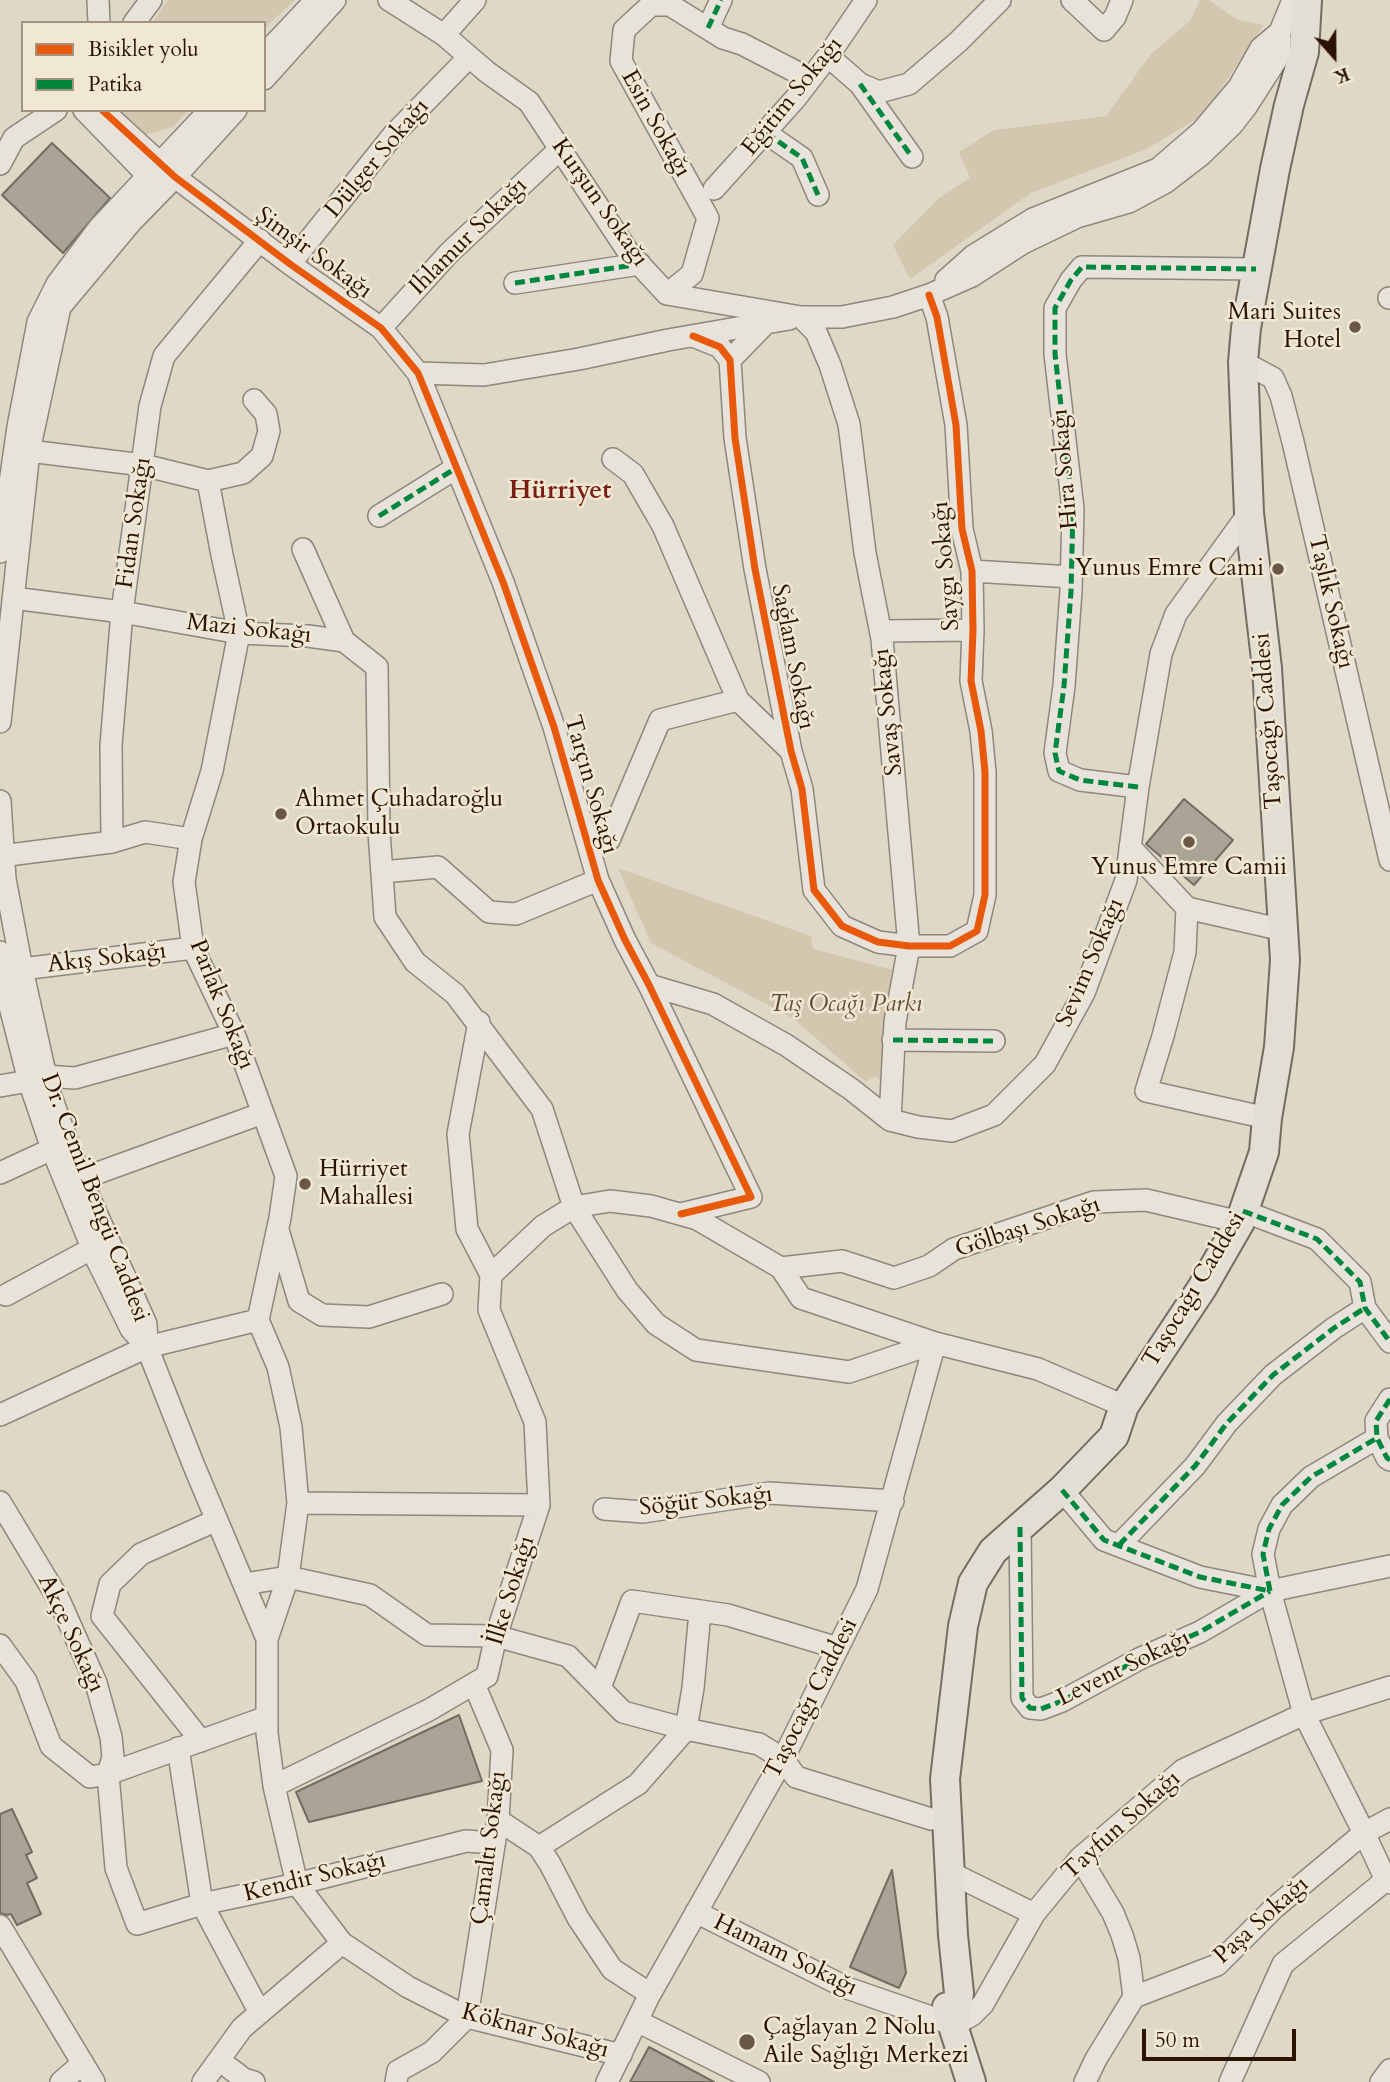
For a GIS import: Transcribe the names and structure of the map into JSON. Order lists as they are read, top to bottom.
{
  "streets": {
    "main road": ["Taşocağı Caddesi"],
    "street": [
      "Eğitim Sokağı",
      "Esin Sokağı",
      "Dülger Sokağı",
      "Kurşun Sokağı",
      "Ihlamur Sokağı",
      "Şimşir Sokağı",
      "Hira Sokağı",
      "Fidan Sokağı",
      "Saygı Sokağı",
      "Taşlık Sokağı",
      "Mazi Sokağı",
      "Sağlam Sokağı",
      "Savaş Sokağı",
      "Tarçın Sokağı",
      "Akış Sokağı",
      "Sevim Sokağı",
      "Parlak Sokağı",
      "Dr. Cemil Bengü Caddesi",
      "Gölbaşı Sokağı",
      "Söğüt Sokağı",
      "İlke Sokağı",
      "Akçe Sokağı",
      "Levent Sokağı",
      "Tayfun Sokağı",
      "Çamaltı Sokağı",
      "Kendir Sokağı",
      "Paşa Sokağı",
      "Hamam Sokağı",
      "Köknar Sokağı"
    ]
  },
  "crossings": [
    ["Eğitim Sokağı", "Esin Sokağı"],
    ["Esin Sokağı", "Kurşun Sokağı"],
    ["Dülger Sokağı", "Kurşun Sokağı"],
    ["Dülger Sokağı", "Şimşir Sokağı"],
    ["Kurşun Sokağı", "Ihlamur Sokağı"],
    ["Ihlamur Sokağı", "Şimşir Sokağı"],
    ["Şimşir Sokağı", "Fidan Sokağı"],
    ["Şimşir Sokağı", "Tarçın Sokağı"],
    ["Hira Sokağı", "Taşocağı Caddesi"],
    ["Hira Sokağı", "Sevim Sokağı"],
    ["Fidan Sokağı", "Mazi Sokağı"],
    ["Saygı Sokağı", "Sağlam Sokağı"],
    ["Saygı Sokağı", "Savaş Sokağı"],
    ["Taşlık Sokağı", "Taşocağı Caddesi"],
    ["Mazi Sokağı", "Parlak Sokağı"],
    ["Sağlam Sokağı", "Savaş Sokağı"],
    ["Savaş Sokağı", "Sevim Sokağı"],
    ["Taşocağı Caddesi", "Sevim Sokağı"],
    ["Taşocağı Caddesi", "Gölbaşı Sokağı"],
    ["Taşocağı Caddesi", "Söğüt Sokağı"],
    ["Taşocağı Caddesi", "Hamam Sokağı"],
    ["Taşocağı Caddesi", "Köknar Sokağı"],
    ["Tarçın Sokağı", "Sevim Sokağı"],
    ["Akış Sokağı", "Parlak Sokağı"],
    ["Akış Sokağı", "Dr. Cemil Bengü Caddesi"],
    ["Parlak Sokağı", "Dr. Cemil Bengü Caddesi"],
    ["İlke Sokağı", "Çamaltı Sokağı"],
    ["Akçe Sokağı", "Kendir Sokağı"],
    ["Tayfun Sokağı", "Hamam Sokağı"],
    ["Çamaltı Sokağı", "Kendir Sokağı"],
    ["Çamaltı Sokağı", "Köknar Sokağı"],
    ["Kendir Sokağı", "Köknar Sokağı"]
  ],
  "districts": ["Hürriyet"],
  "parks": ["Taş Ocağı Parkı"],
  "places": [
    "Mari Suites Hotel",
    "Yunus Emre Cami",
    "Ahmet Çuhadaroğlu Ortaokulu",
    "Yunus Emre Camii",
    "Hürriyet Mahallesi",
    "Çağlayan 2 Nolu Aile Sağlığı Merkezi"
  ],
  "legend": ["Bisiklet yolu", "Patika"],
  "scale_bar": "50 m",
  "north": "bottom"
}
